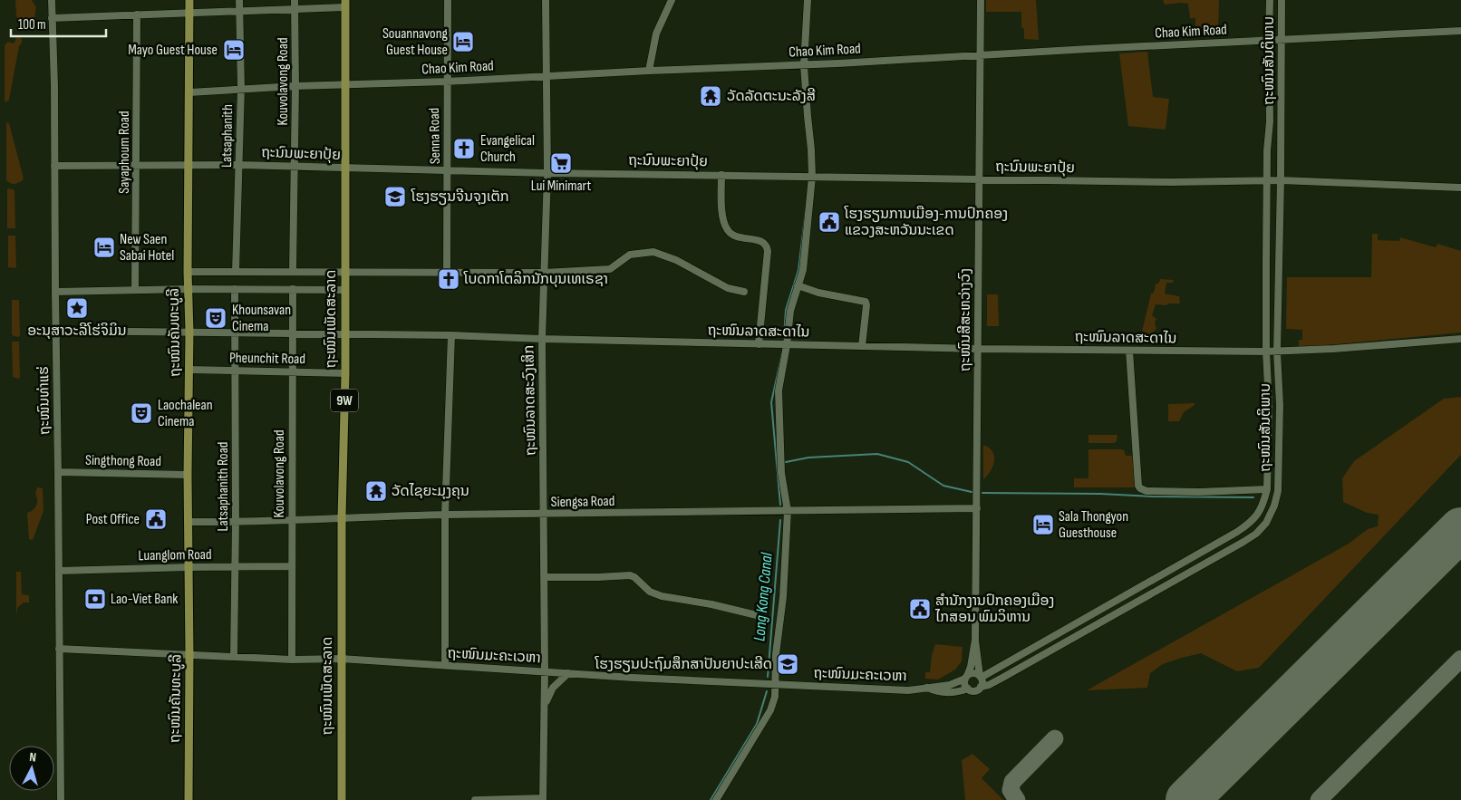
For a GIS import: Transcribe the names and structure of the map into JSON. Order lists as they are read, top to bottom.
{
  "streets": {
    "main road": ["ຖະໜົນເພັດສະລາດ", "ຖະໜົນຄັນທະບູລີ", "9W"],
    "street": [
      "Chao Kim Road",
      "ຖະໜົນສັນຕິພາບ",
      "Kouvolavong Road",
      "Latsaphanith",
      "Senna Road",
      "Sayaphoum Road",
      "ຖະນົນພະຍາປຸ້ຍ",
      "ຖະໜົນສີສະຫວ່າງວົງ",
      "ຖະໜົນລາດສະດາໄນ",
      "Pheunchit Road",
      "ຖະໜົນທ່າແຮ່",
      "ຖະໜົນລາດສະວົງເສິກ",
      "Singthong Road",
      "Latsaphanith Road",
      "Siengsa Road",
      "Luanglom Road",
      "ຖະໜົນມະຄະເວຫາ"
    ]
  },
  "crossings": [
    ["Chao Kim Road", "ຖະໜົນສັນຕິພາບ"],
    ["Chao Kim Road", "Kouvolavong Road"],
    ["Chao Kim Road", "Latsaphanith"],
    ["Chao Kim Road", "Senna Road"],
    ["Chao Kim Road", "ຖະໜົນເພັດສະລາດ"],
    ["Chao Kim Road", "ຖະໜົນສີສະຫວ່າງວົງ"],
    ["Chao Kim Road", "ຖະໜົນຄັນທະບູລີ"],
    ["Chao Kim Road", "ຖະໜົນລາດສະວົງເສິກ"],
    ["ຖະໜົນສັນຕິພາບ", "ຖະນົນພະຍາປຸ້ຍ"],
    ["ຖະໜົນສັນຕິພາບ", "ຖະໜົນລາດສະດາໄນ"],
    ["ຖະໜົນສັນຕິພາບ", "ຖະໜົນມະຄະເວຫາ"],
    ["Kouvolavong Road", "ຖະນົນພະຍາປຸ້ຍ"],
    ["Kouvolavong Road", "ຖະໜົນລາດສະດາໄນ"],
    ["Kouvolavong Road", "Pheunchit Road"],
    ["Kouvolavong Road", "Siengsa Road"],
    ["Kouvolavong Road", "Luanglom Road"],
    ["Kouvolavong Road", "ຖະໜົນມະຄະເວຫາ"],
    ["Latsaphanith", "ຖະນົນພະຍາປຸ້ຍ"],
    ["Senna Road", "ຖະນົນພະຍາປຸ້ຍ"],
    ["Sayaphoum Road", "ຖະນົນພະຍາປຸ້ຍ"],
    ["ຖະນົນພະຍາປຸ້ຍ", "ຖະໜົນເພັດສະລາດ"],
    ["ຖະນົນພະຍາປຸ້ຍ", "ຖະໜົນສີສະຫວ່າງວົງ"],
    ["ຖະນົນພະຍາປຸ້ຍ", "ຖະໜົນຄັນທະບູລີ"],
    ["ຖະນົນພະຍາປຸ້ຍ", "ຖະໜົນທ່າແຮ່"],
    ["ຖະນົນພະຍາປຸ້ຍ", "ຖະໜົນລາດສະວົງເສິກ"],
    ["ຖະໜົນເພັດສະລາດ", "ຖະໜົນລາດສະດາໄນ"],
    ["ຖະໜົນເພັດສະລາດ", "Pheunchit Road"],
    ["ຖະໜົນເພັດສະລາດ", "Siengsa Road"],
    ["ຖະໜົນເພັດສະລາດ", "ຖະໜົນມະຄະເວຫາ"],
    ["ຖະໜົນສີສະຫວ່າງວົງ", "ຖະໜົນລາດສະດາໄນ"],
    ["ຖະໜົນສີສະຫວ່າງວົງ", "Siengsa Road"],
    ["ຖະໜົນລາດສະດາໄນ", "ຖະໜົນຄັນທະບູລີ"],
    ["ຖະໜົນລາດສະດາໄນ", "ຖະໜົນທ່າແຮ່"],
    ["ຖະໜົນລາດສະດາໄນ", "ຖະໜົນລາດສະວົງເສິກ"],
    ["ຖະໜົນລາດສະດາໄນ", "Latsaphanith Road"],
    ["ຖະໜົນຄັນທະບູລີ", "Pheunchit Road"],
    ["ຖະໜົນຄັນທະບູລີ", "Singthong Road"],
    ["ຖະໜົນຄັນທະບູລີ", "Siengsa Road"],
    ["ຖະໜົນຄັນທະບູລີ", "Luanglom Road"],
    ["ຖະໜົນຄັນທະບູລີ", "ຖະໜົນມະຄະເວຫາ"],
    ["Pheunchit Road", "Latsaphanith Road"],
    ["ຖະໜົນທ່າແຮ່", "Singthong Road"],
    ["ຖະໜົນທ່າແຮ່", "Luanglom Road"],
    ["ຖະໜົນທ່າແຮ່", "ຖະໜົນມະຄະເວຫາ"],
    ["ຖະໜົນລາດສະວົງເສິກ", "Siengsa Road"],
    ["ຖະໜົນລາດສະວົງເສິກ", "ຖະໜົນມະຄະເວຫາ"],
    ["Latsaphanith Road", "Siengsa Road"],
    ["Latsaphanith Road", "Luanglom Road"],
    ["Latsaphanith Road", "ຖະໜົນມະຄະເວຫາ"]
  ],
  "water": ["Long Kong Canal"],
  "places": {
    "hotel": [
      "Souannavong Guest House",
      "Mayo Guest House",
      "New Saen Sabai Hotel",
      "Sala Thongyon Guesthouse"
    ],
    "temple": ["ວັດລັດຕະນະລັງສີ", "ວັດໄຊຍະມຸງຄຸນ"],
    "church": ["Evangelical Church", "ໂບດກາໂຕລິກນັກບຸນເທເຣຊາ"],
    "supermarket": ["Lui Minimart"],
    "school or university": ["ໂຮງຮຽນຈີນຈຸງເຕັກ", "ໂຮງຮຽນປະຖົມສຶກສາປັນຍາປະເສີດ"],
    "public building": ["ໂຮງຮຽນການເມືອງ-ການປົກຄອງ ແຂວງສະຫວັນນະເຂດ", "Post Office", "ສຳນັກງານປົກຄອງເມືອງ ໄກສອນ ພົມວິຫານ"],
    "place": ["ອະນຸສາວະລີໂຮ່ຈິມິນ"],
    "theatre": ["Khounsavan Cinema", "Laochalean Cinema"],
    "bank": ["Lao-Viet Bank"]
  },
  "scale_bar": "100 m",
  "north": "top"
}
